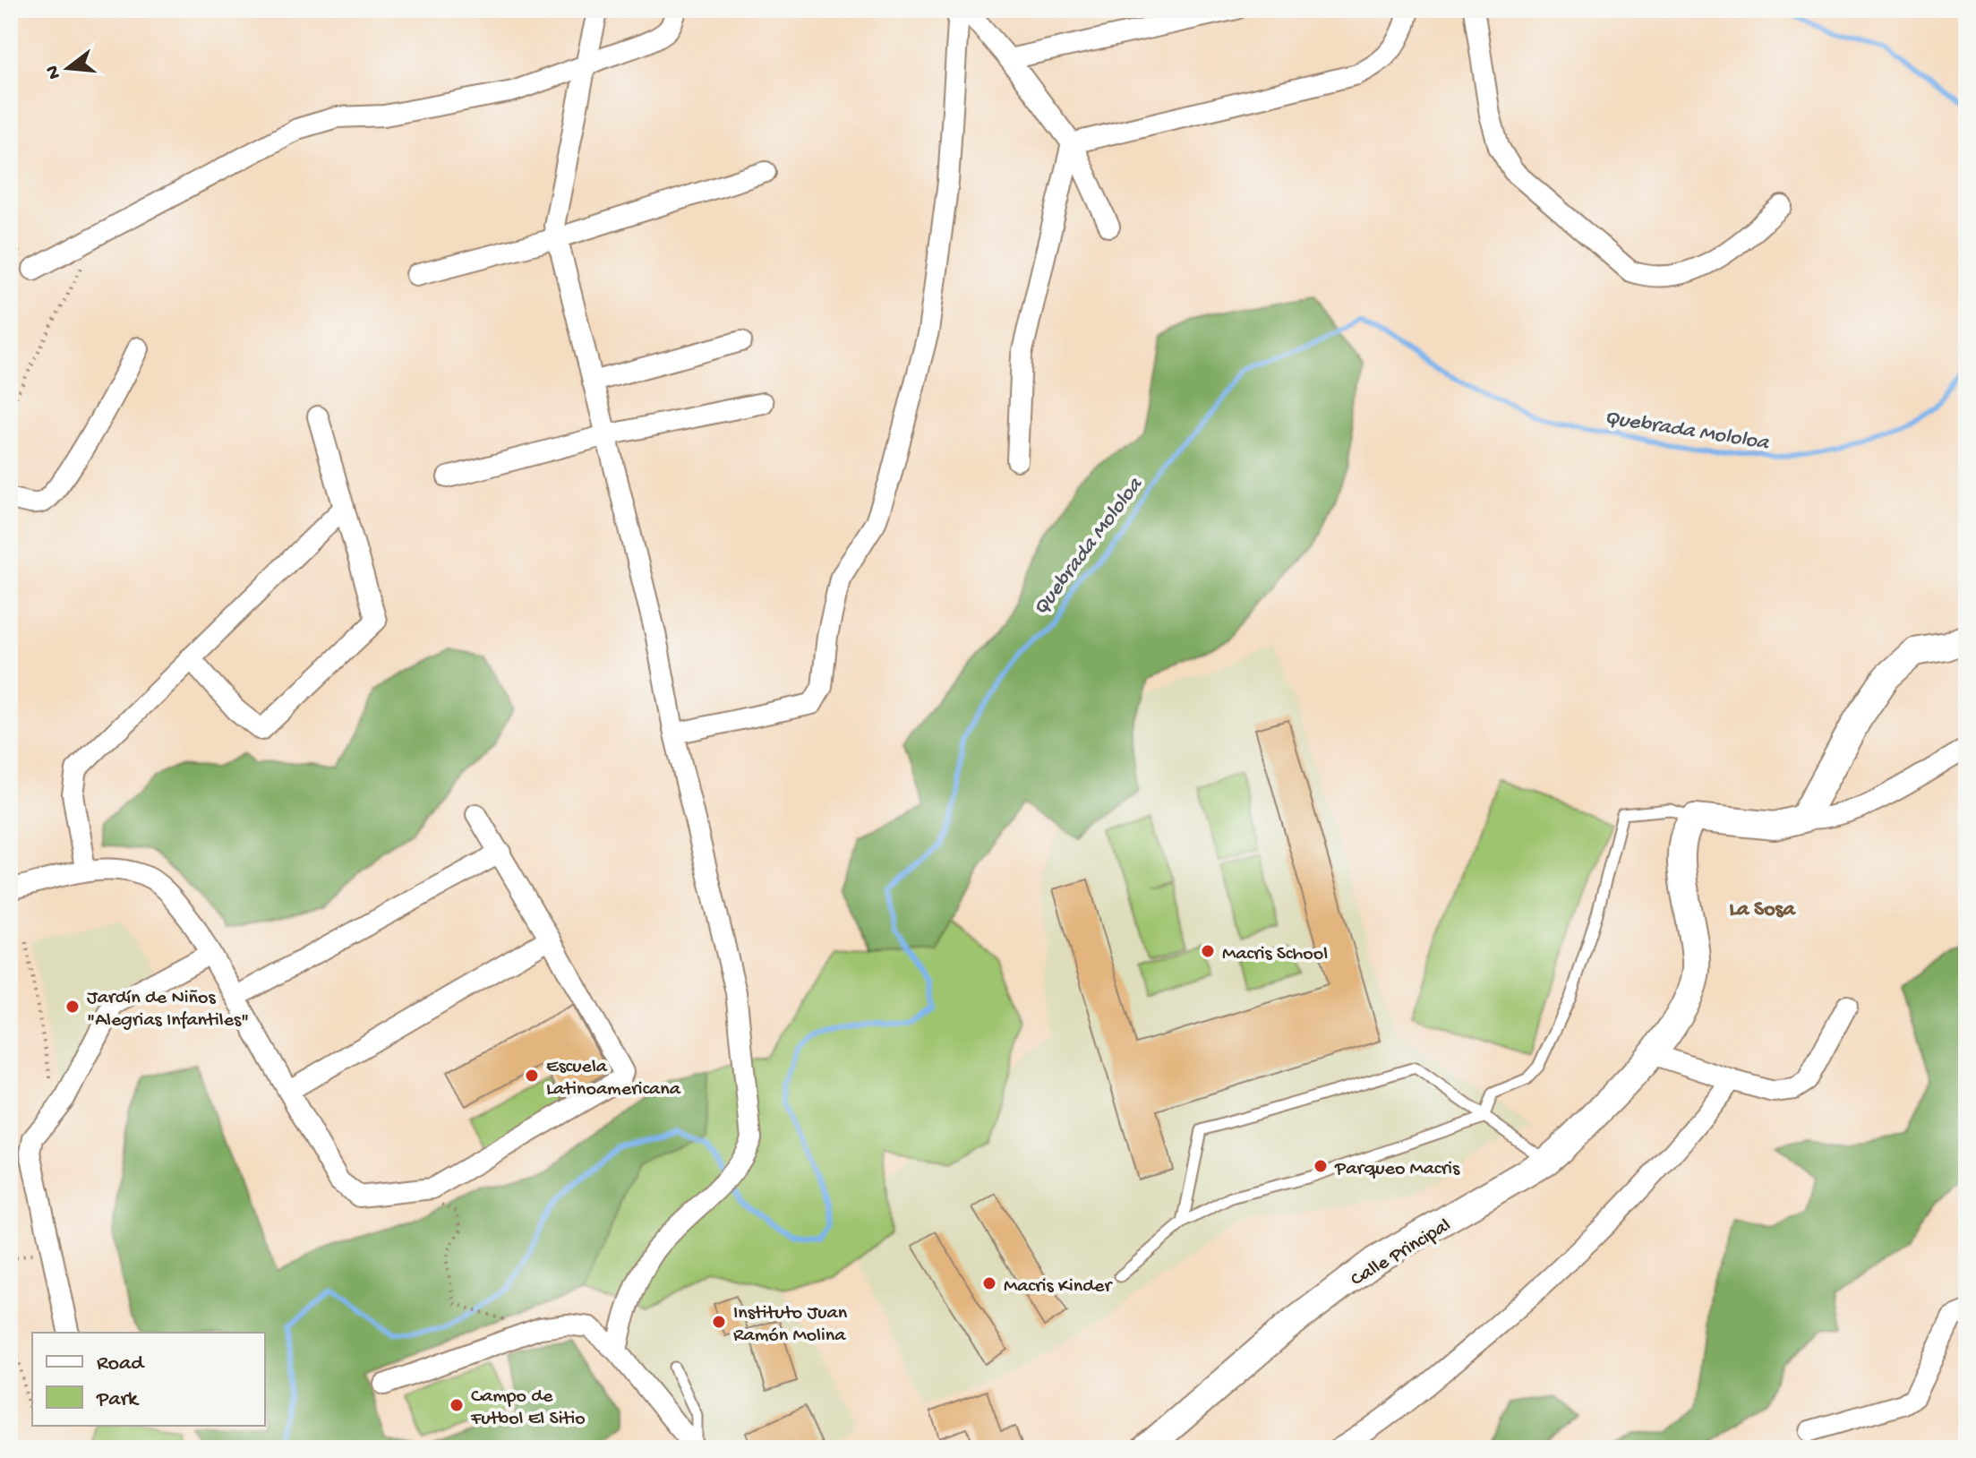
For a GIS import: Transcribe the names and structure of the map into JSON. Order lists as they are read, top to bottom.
{
  "streets": {
    "street": ["Calle Principal"]
  },
  "districts": ["La Sosa"],
  "water": ["Quebrada Mololoa"],
  "places": [
    "Macris School",
    "Jardín de Niños \"Alegrias Infantiles\"",
    "Escuela Latinoamericana",
    "Parqueo Macris",
    "Macris Kinder",
    "Instituto Juan Ramón Molina",
    "Campo de Futbol El Sitio"
  ],
  "legend": ["Road", "Park"],
  "north": "left"
}
